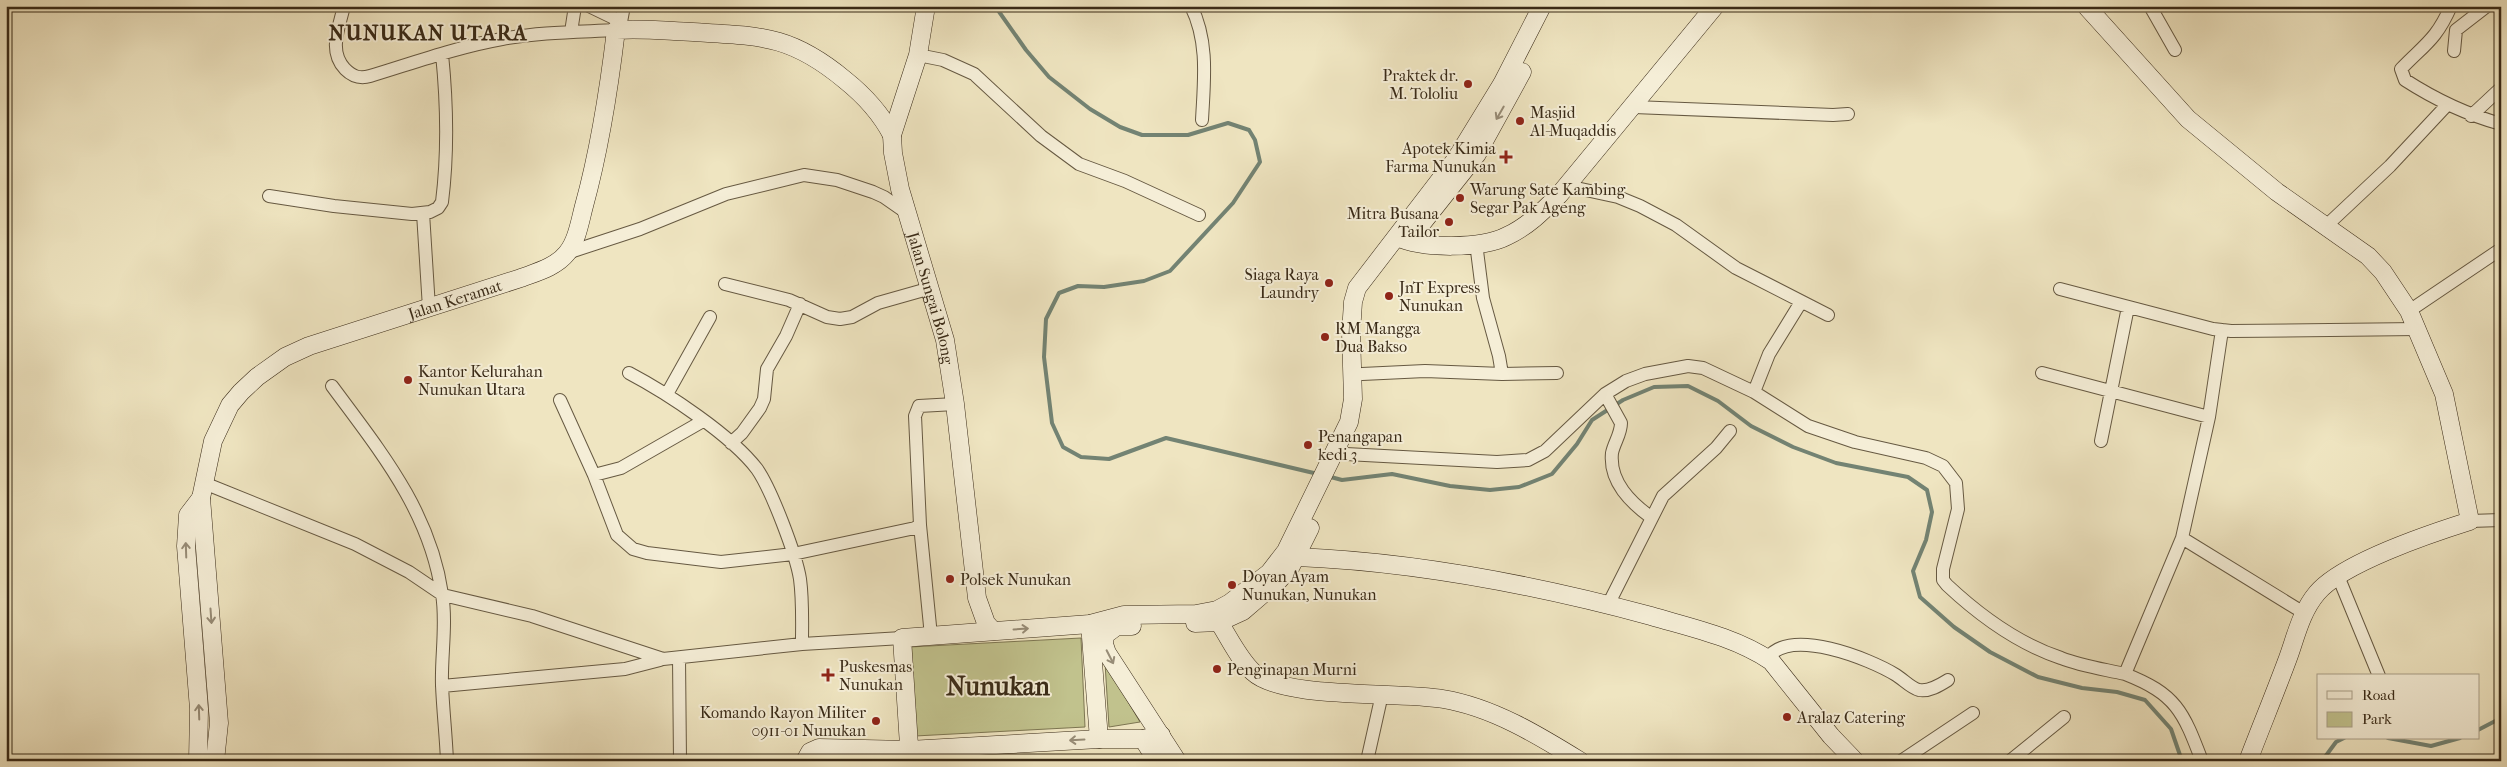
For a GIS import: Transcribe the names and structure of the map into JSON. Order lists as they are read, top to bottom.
{
  "streets": {
    "street": ["Jalan Keramat", "Jalan Sungai Bolong"]
  },
  "districts": ["NUNUKAN UTARA", "Nunukan"],
  "places": {
    "other": [
      "Praktek dr. M. Tololiu",
      "Masjid Al-Muqaddis",
      "Warung Sate Kambing Segar Pak Ageng",
      "Mitra Busana Tailor",
      "Siaga Raya Laundry",
      "JnT Express Nunukan",
      "RM Mangga Dua Bakso",
      "Kantor Kelurahan Nunukan Utara",
      "Penangapan kedi 3",
      "Polsek Nunukan",
      "Doyan Ayam Nunukan, Nunukan",
      "Penginapan Murni",
      "Aralaz Catering",
      "Komando Rayon Militer 0911-01 Nunukan"
    ],
    "health": ["Apotek Kimia Farma Nunukan", "Puskesmas Nunukan"]
  },
  "legend": ["Road", "Park"]
}
